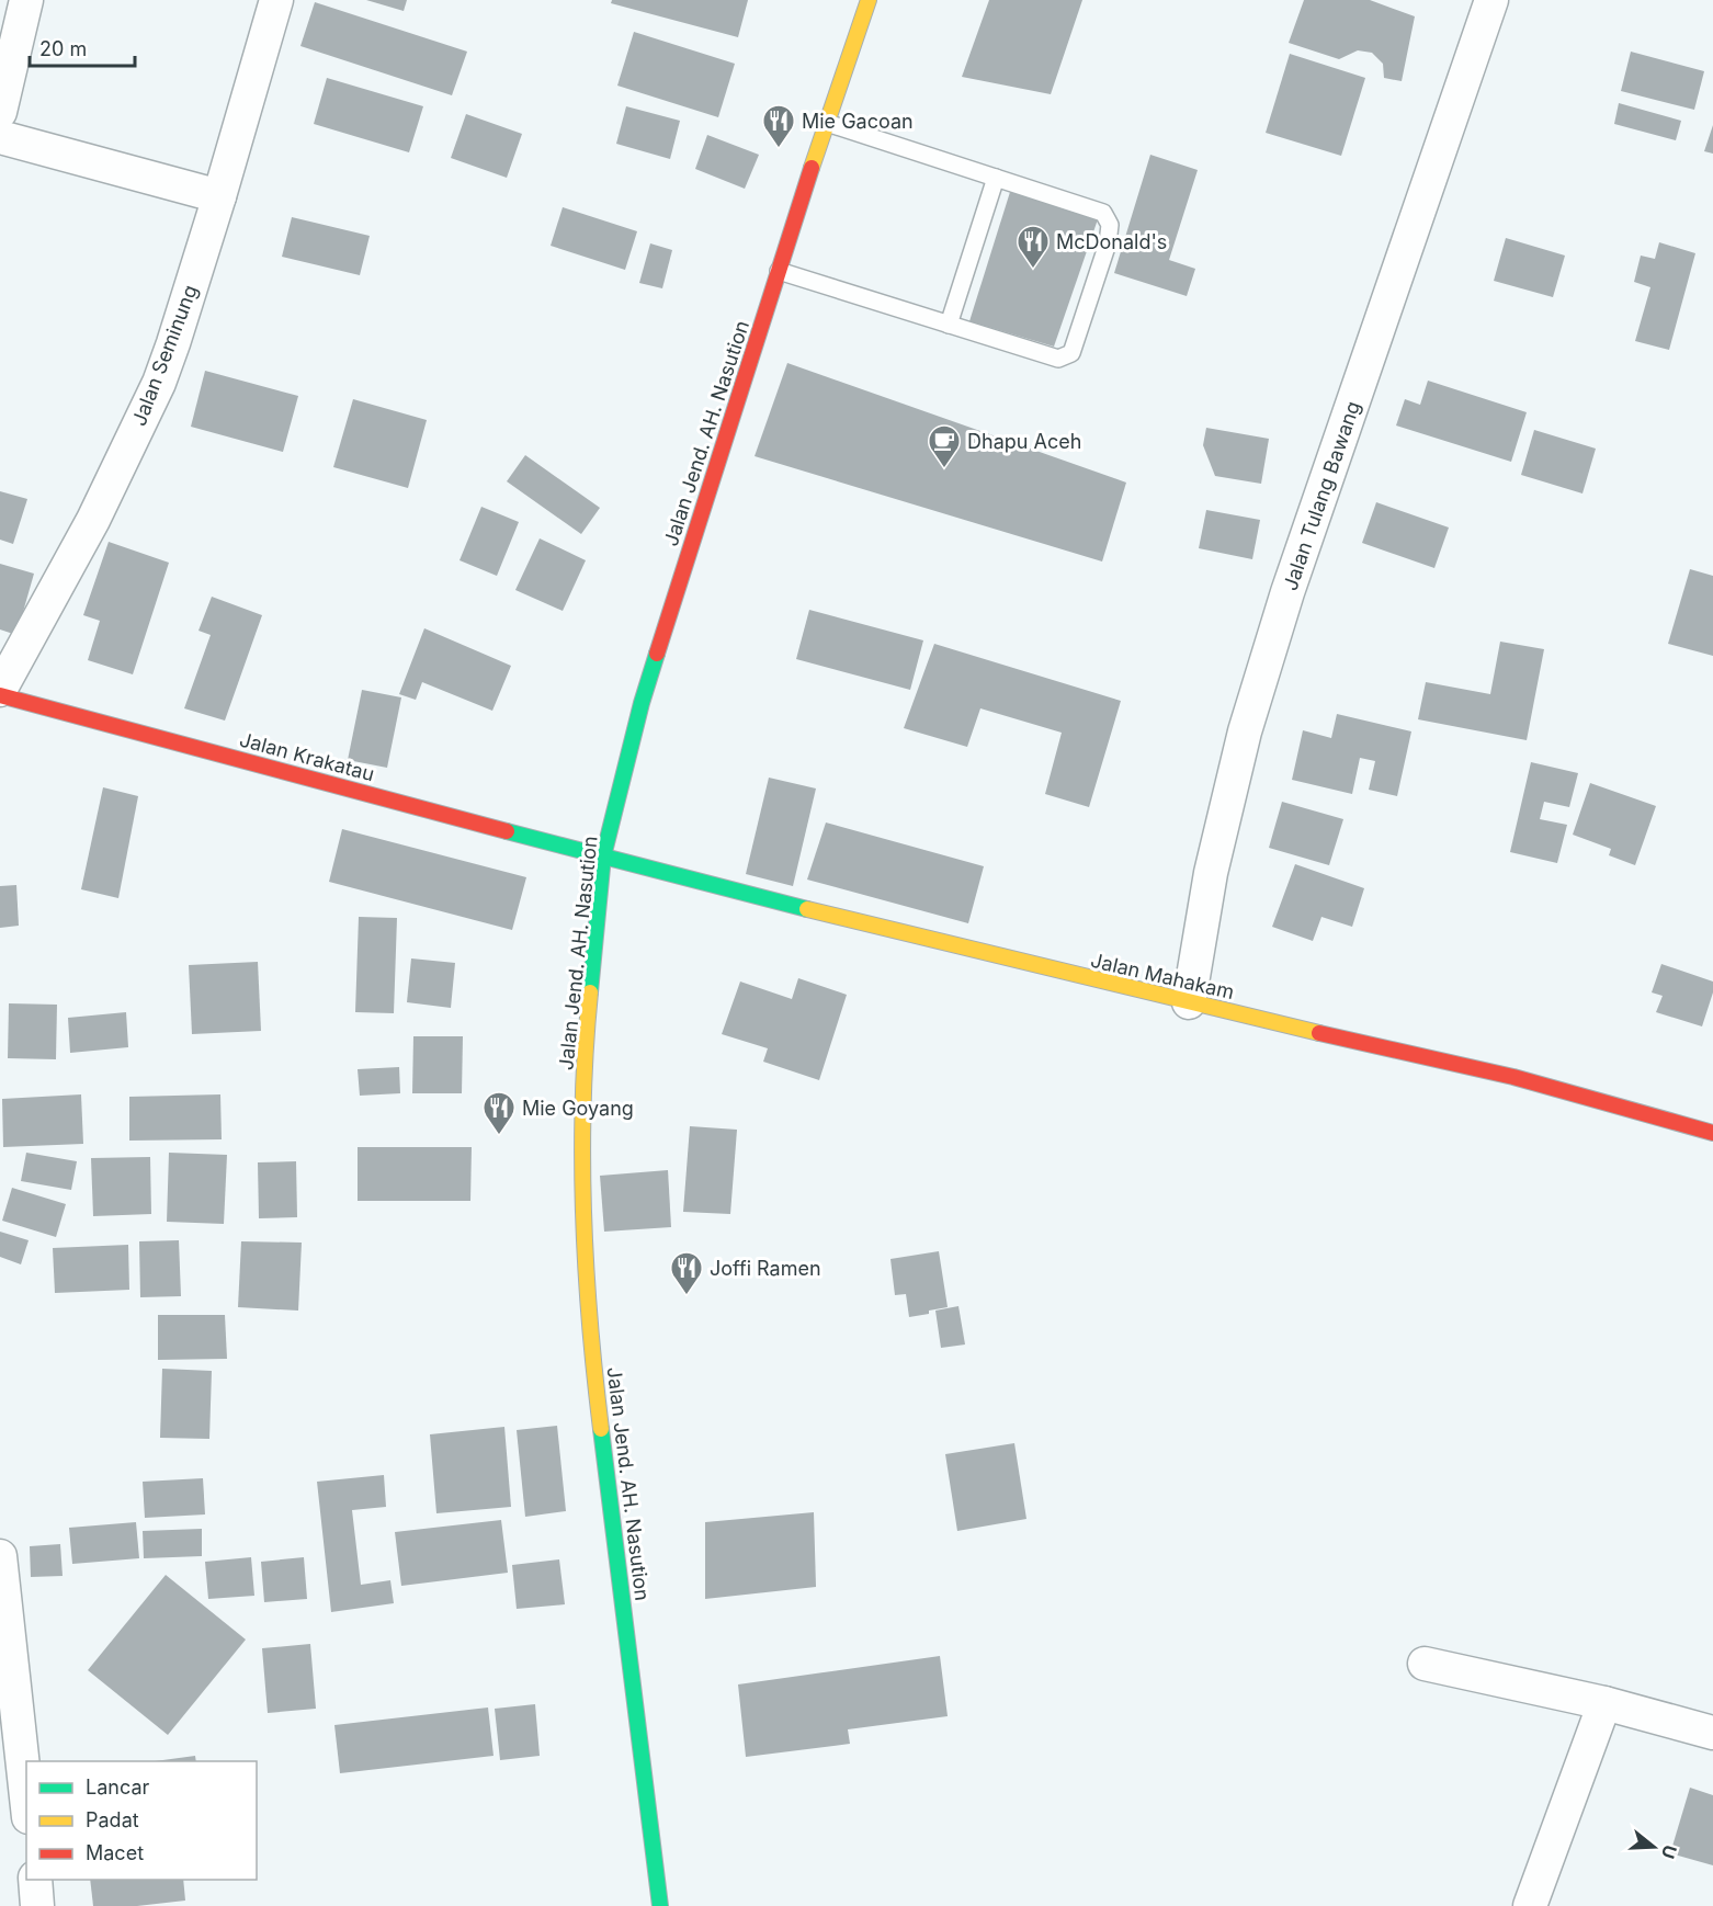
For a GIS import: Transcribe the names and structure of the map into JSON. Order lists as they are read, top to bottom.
{
  "streets": {
    "main road": ["Jalan Jend. AH. Nasution", "Jalan Krakatau", "Jalan Mahakam"],
    "street": ["Jalan Seminung", "Jalan Tulang Bawang"]
  },
  "crossings": [
    ["Jalan Jend. AH. Nasution", "Jalan Krakatau"],
    ["Jalan Jend. AH. Nasution", "Jalan Mahakam"],
    ["Jalan Tulang Bawang", "Jalan Mahakam"],
    ["Jalan Krakatau", "Jalan Mahakam"]
  ],
  "places": {
    "restaurant": [
      "Mie Gacoan",
      "McDonald's",
      "Mie Goyang",
      "Joffi Ramen"
    ],
    "cafe": ["Dhapu Aceh"]
  },
  "legend": ["Lancar", "Padat", "Macet"],
  "scale_bar": "20 m",
  "north": "right"
}
